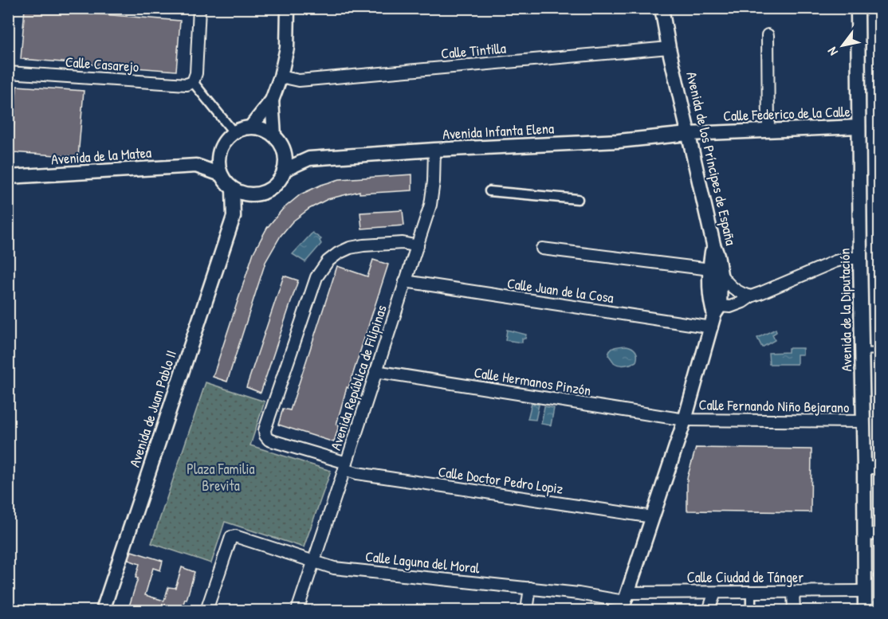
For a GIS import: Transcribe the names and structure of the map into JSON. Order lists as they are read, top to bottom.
{
  "streets": {
    "street": [
      "Calle Tintilla",
      "Calle Casarejo",
      "Calle Federico de la Calle",
      "Avenida Infanta Elena",
      "Avenida de la Matea",
      "Avenida de los Príncipes de España",
      "Calle Juan de la Cosa",
      "Avenida de la Diputación",
      "Avenida República de Filipinas",
      "Calle Hermanos Pinzón",
      "Calle Fernando Niño Bejarano",
      "Avenida de Juan Pablo II",
      "Calle Doctor Pedro Lopiz",
      "Calle Laguna del Moral",
      "Calle Ciudad de Tánger"
    ]
  },
  "crossings": [
    ["Calle Tintilla", "Avenida de los Príncipes de España"],
    ["Calle Federico de la Calle", "Avenida Infanta Elena"],
    ["Calle Federico de la Calle", "Avenida de los Príncipes de España"],
    ["Calle Federico de la Calle", "Avenida de la Diputación"],
    ["Avenida Infanta Elena", "Avenida de la Matea"],
    ["Avenida Infanta Elena", "Avenida de los Príncipes de España"],
    ["Avenida Infanta Elena", "Avenida República de Filipinas"],
    ["Avenida Infanta Elena", "Avenida de Juan Pablo II"],
    ["Avenida de la Matea", "Avenida de Juan Pablo II"],
    ["Avenida de los Príncipes de España", "Calle Juan de la Cosa"],
    ["Avenida de los Príncipes de España", "Calle Hermanos Pinzón"],
    ["Avenida de los Príncipes de España", "Calle Fernando Niño Bejarano"],
    ["Avenida de los Príncipes de España", "Calle Doctor Pedro Lopiz"],
    ["Avenida de los Príncipes de España", "Calle Laguna del Moral"],
    ["Avenida de los Príncipes de España", "Calle Ciudad de Tánger"],
    ["Calle Juan de la Cosa", "Avenida de la Diputación"],
    ["Calle Juan de la Cosa", "Avenida República de Filipinas"],
    ["Avenida de la Diputación", "Calle Fernando Niño Bejarano"],
    ["Avenida de la Diputación", "Calle Ciudad de Tánger"],
    ["Avenida República de Filipinas", "Calle Hermanos Pinzón"],
    ["Avenida República de Filipinas", "Calle Doctor Pedro Lopiz"],
    ["Avenida República de Filipinas", "Calle Laguna del Moral"],
    ["Calle Hermanos Pinzón", "Calle Fernando Niño Bejarano"],
    ["Calle Laguna del Moral", "Calle Ciudad de Tánger"]
  ],
  "parks": ["Plaza Familia Brevita"],
  "north": "bottom left"
}
